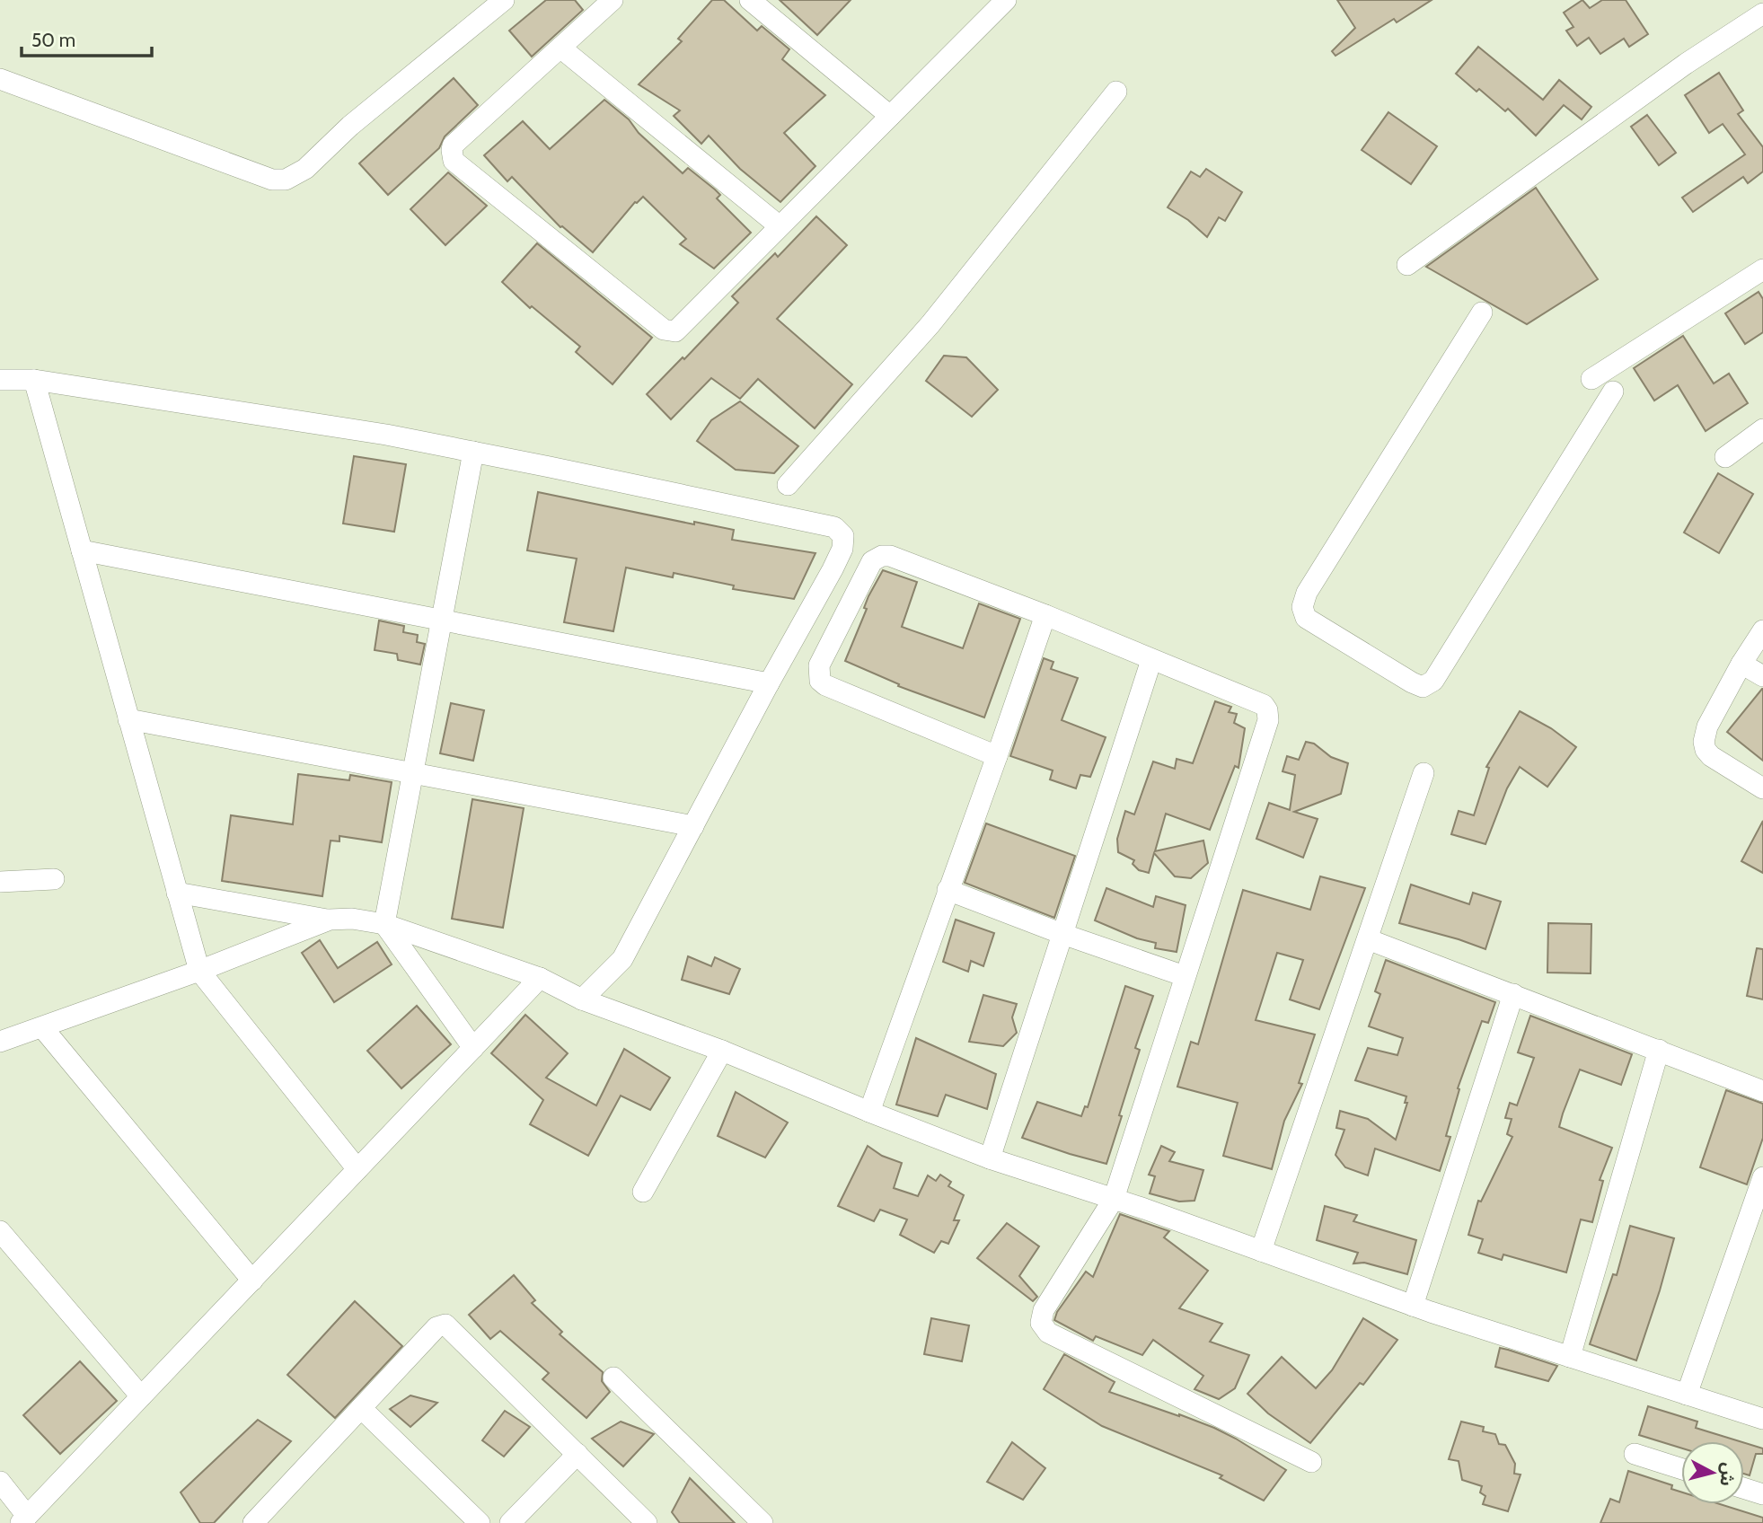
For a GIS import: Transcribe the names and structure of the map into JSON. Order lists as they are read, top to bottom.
{
  "scale_bar": "50 m",
  "north": "right"
}
